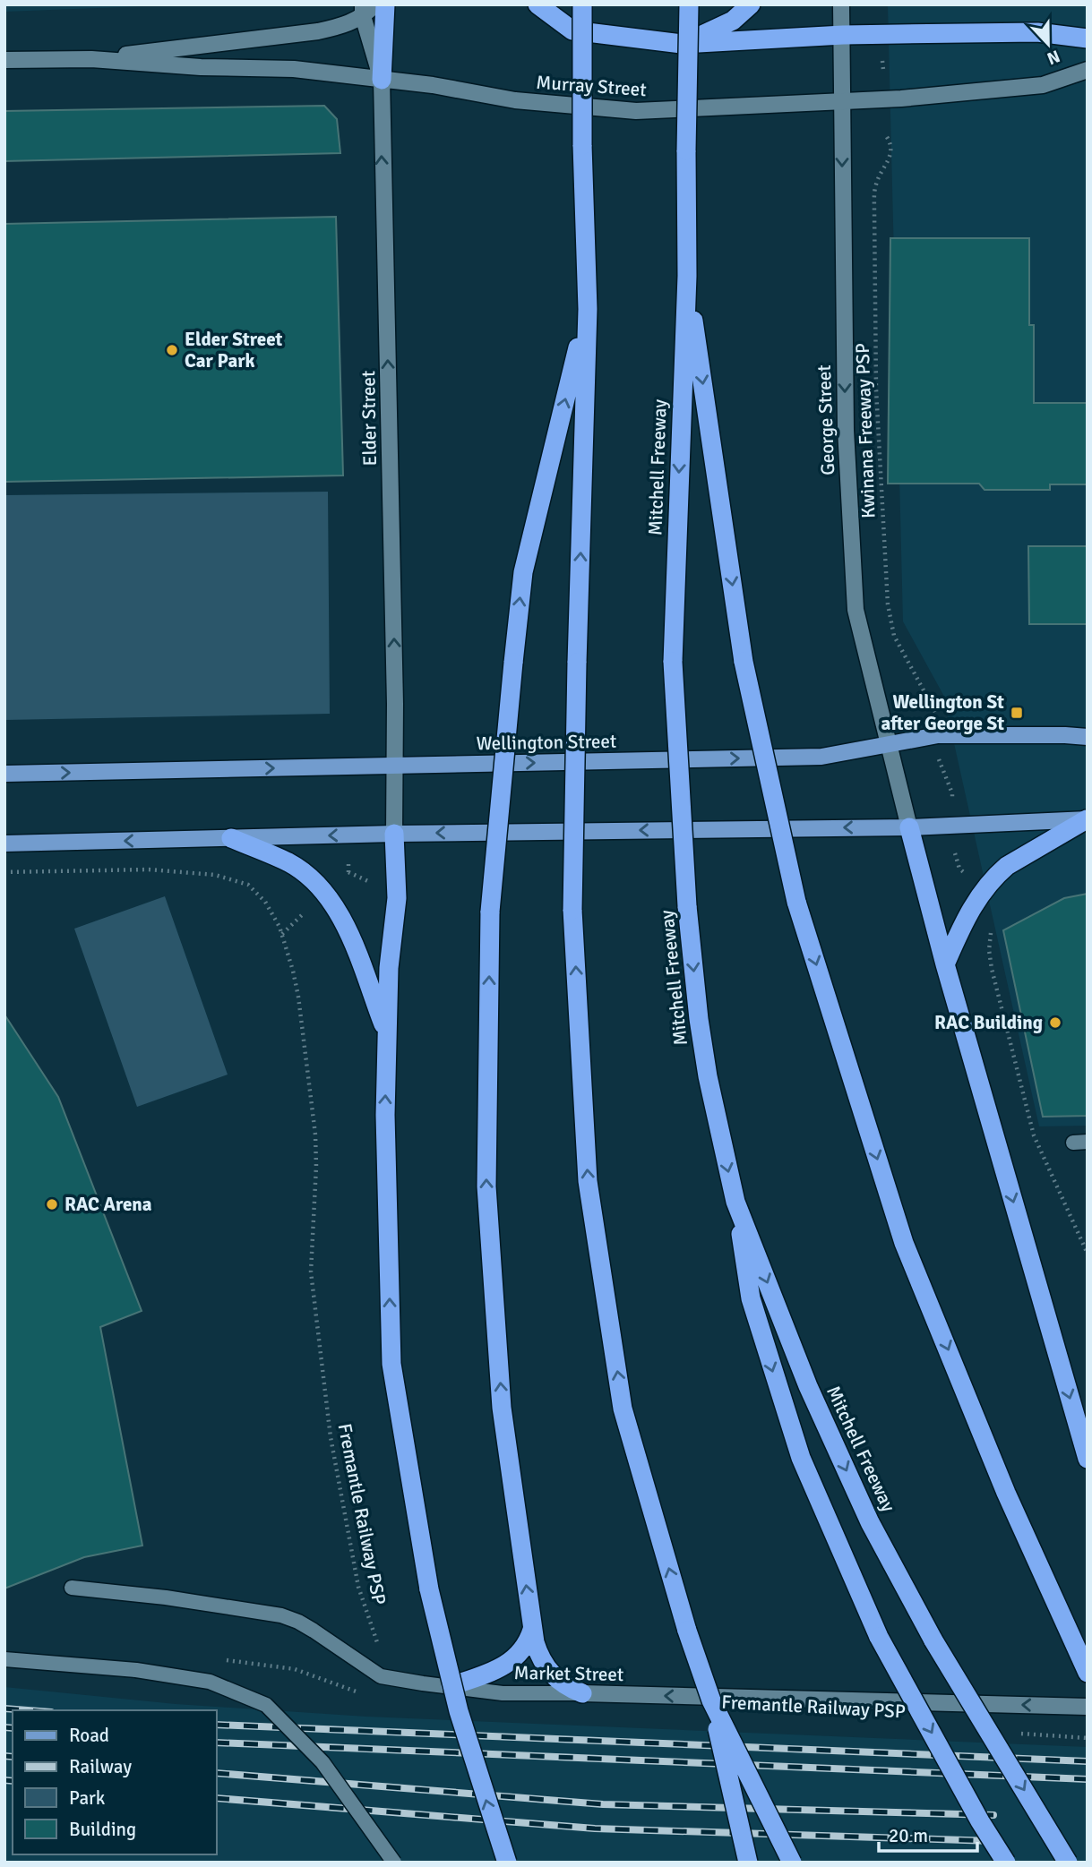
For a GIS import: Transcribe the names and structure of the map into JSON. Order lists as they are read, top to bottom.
{
  "streets": {
    "highway": ["Mitchell Freeway"],
    "main road": ["Wellington Street"],
    "street": [
      "Murray Street",
      "Elder Street",
      "George Street",
      "Market Street"
    ],
    "path": ["Kwinana Freeway PSP", "Fremantle Railway PSP"]
  },
  "crossings": [
    ["Murray Street", "Elder Street"],
    ["Murray Street", "George Street"],
    ["Elder Street", "Wellington Street"],
    ["George Street", "Wellington Street"],
    ["Fremantle Railway PSP", "Market Street"]
  ],
  "one_way": ["Elder Street", "George Street", "Market Street"],
  "places": {
    "other": ["Elder Street Car Park", "RAC Building", "RAC Arena"],
    "transit": ["Wellington St after George St"]
  },
  "legend": [
    "Road",
    "Railway",
    "Park",
    "Building"
  ],
  "scale_bar": "20 m",
  "north": "bottom"
}
